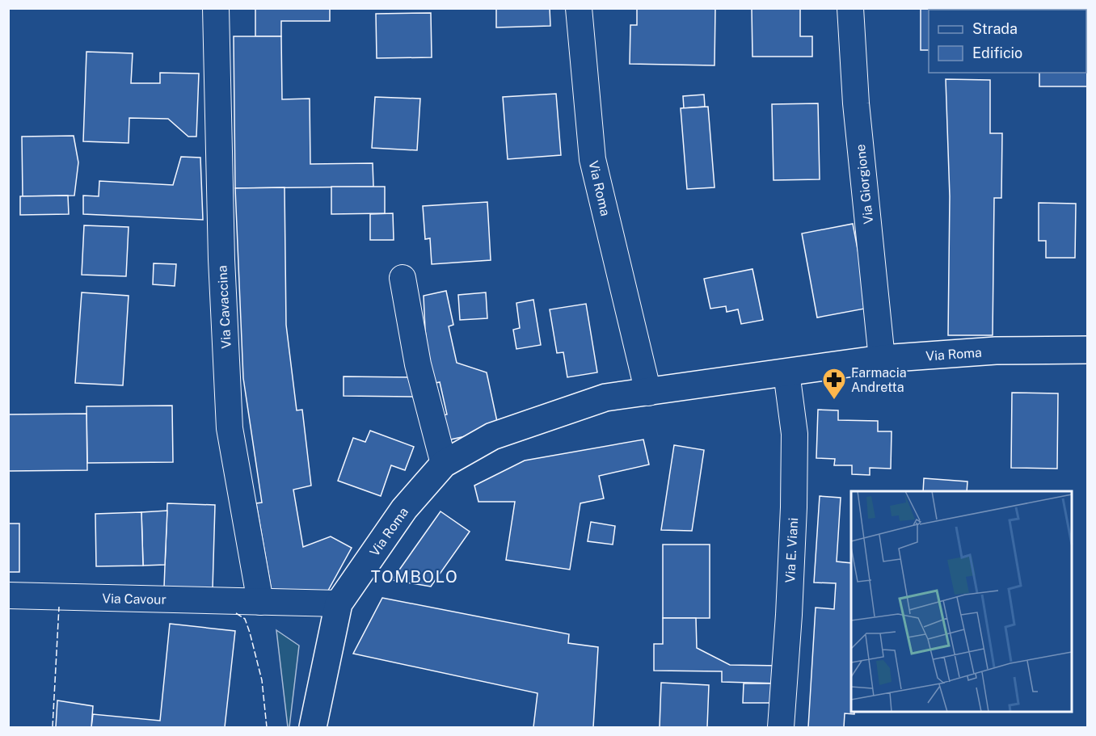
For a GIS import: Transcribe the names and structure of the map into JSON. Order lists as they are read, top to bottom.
{
  "streets": {
    "main road": ["Via Roma"],
    "street": [
      "Via Giorgione",
      "Via Cavaccina",
      "Via E. Viani",
      "Via Cavour"
    ]
  },
  "crossings": [
    ["Via Giorgione", "Via Roma"],
    ["Via Roma", "Via E. Viani"],
    ["Via Cavaccina", "Via Cavour"]
  ],
  "districts": ["TOMBOLO"],
  "places": {
    "pharmacy": ["Farmacia Andretta"]
  },
  "legend": ["Strada", "Edificio"]
}
